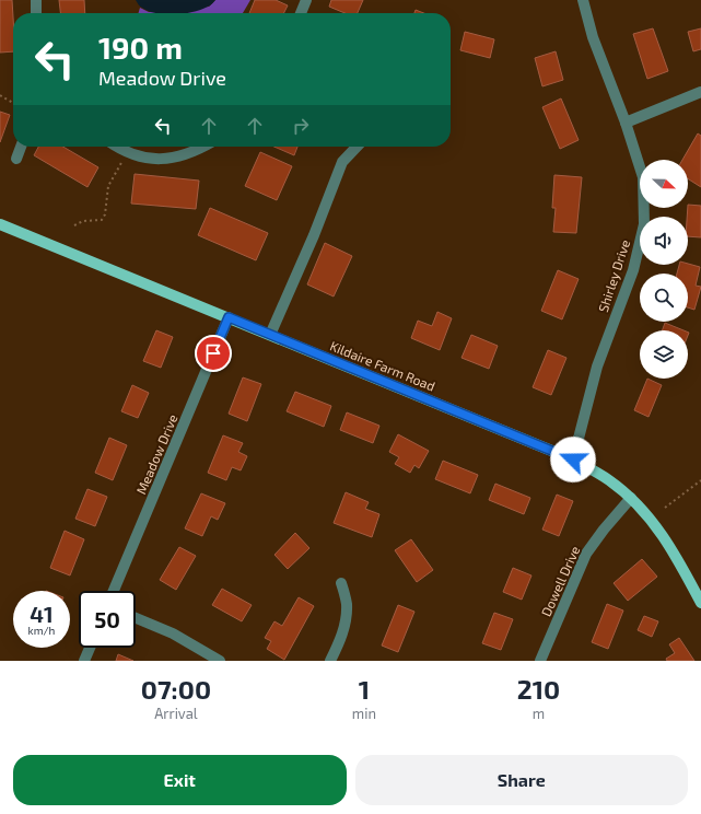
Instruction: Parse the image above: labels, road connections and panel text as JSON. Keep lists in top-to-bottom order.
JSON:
{
  "streets": {
    "main road": ["Kildaire Farm Road"],
    "street": ["Shirley Drive", "Meadow Drive", "Dowell Drive"]
  },
  "crossings": [
    ["Shirley Drive", "Kildaire Farm Road"],
    ["Kildaire Farm Road", "Meadow Drive"],
    ["Kildaire Farm Road", "Dowell Drive"]
  ],
  "north": "right",
  "page": {
    "turn": ["190 m", "Meadow Drive"],
    "speed": "41 km/h",
    "limit": "50",
    "eta": [
      "07:00",
      "Arrival",
      "1",
      "min",
      "210",
      "m"
    ],
    "buttons": ["Exit", "Share"]
  }
}
